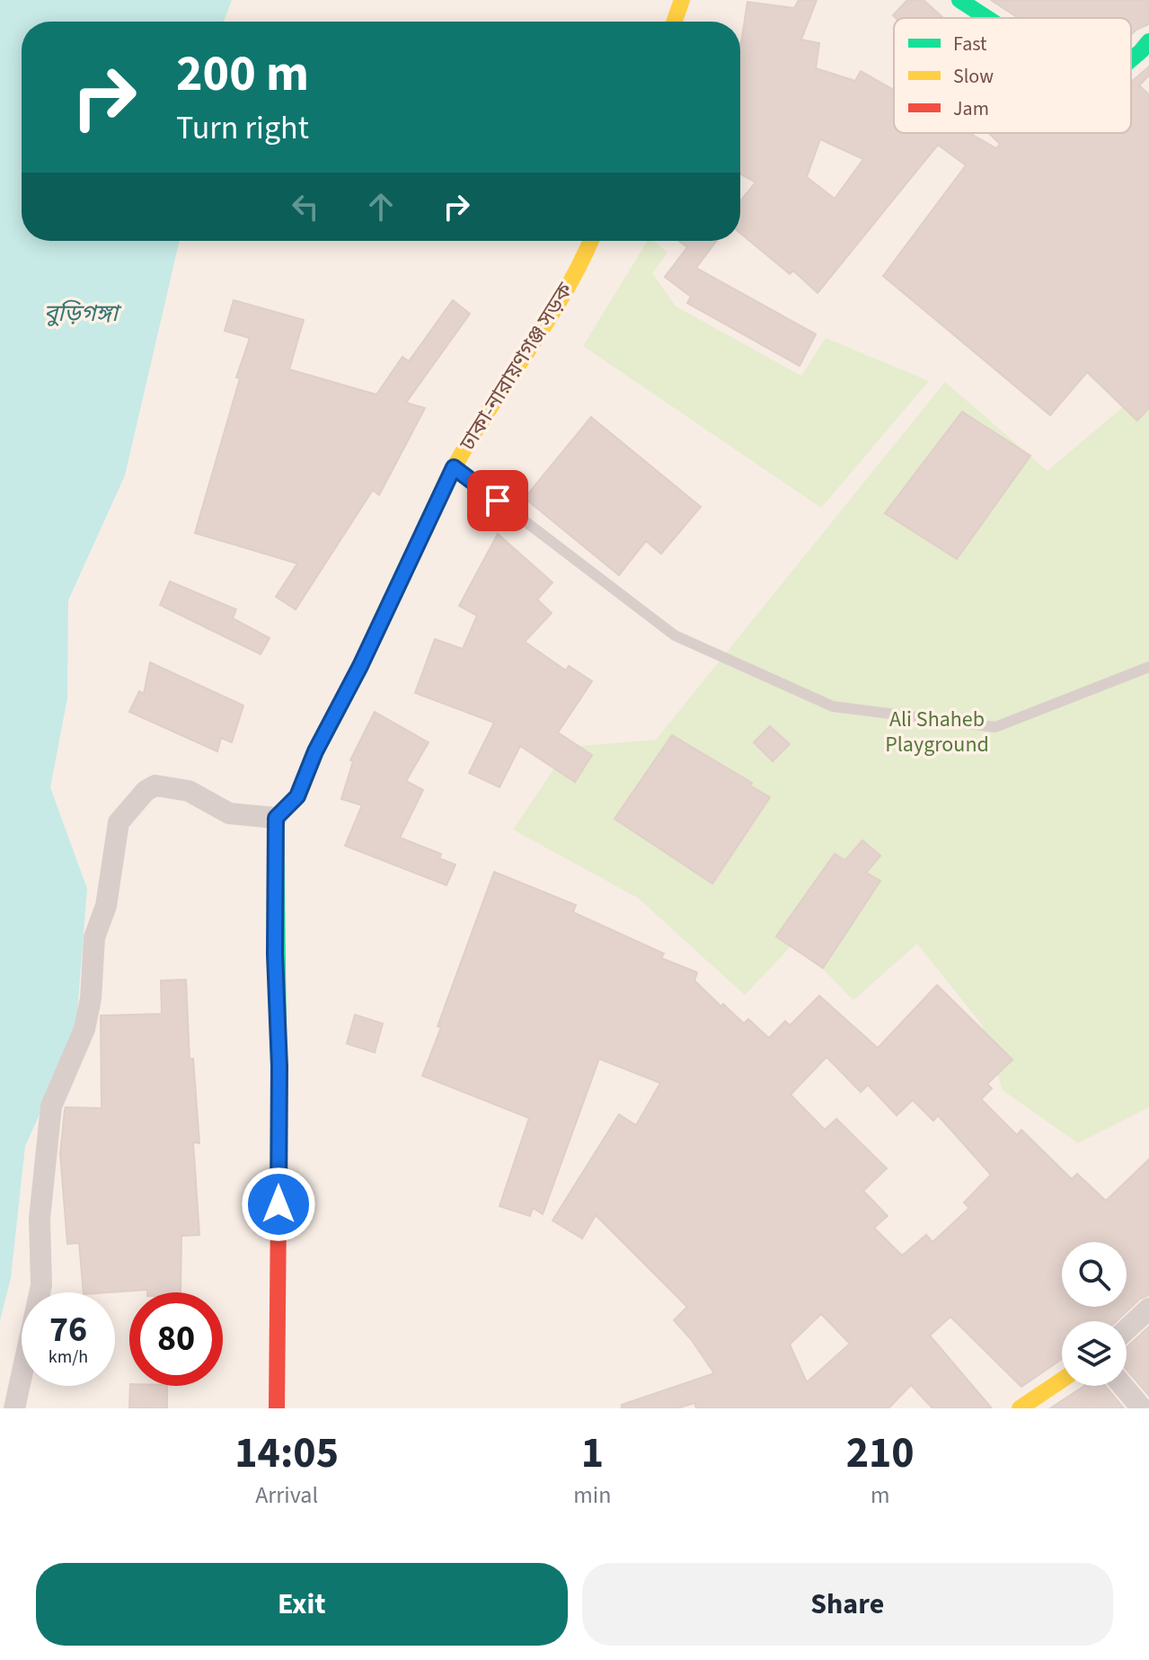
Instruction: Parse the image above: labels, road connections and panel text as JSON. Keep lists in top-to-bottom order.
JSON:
{
  "streets": {
    "main road": ["ঢাকা-নারায়ণগঞ্জ সড়ক"]
  },
  "water": ["বুড়িগঙ্গা"],
  "parks": ["Ali Shaheb Playground"],
  "legend": ["Fast", "Slow", "Jam"],
  "page": {
    "turn": ["200 m", "Turn right"],
    "speed": "76 km/h",
    "limit": "80",
    "eta": [
      "14:05",
      "Arrival",
      "1",
      "min",
      "210",
      "m"
    ],
    "buttons": ["Exit", "Share"]
  }
}
